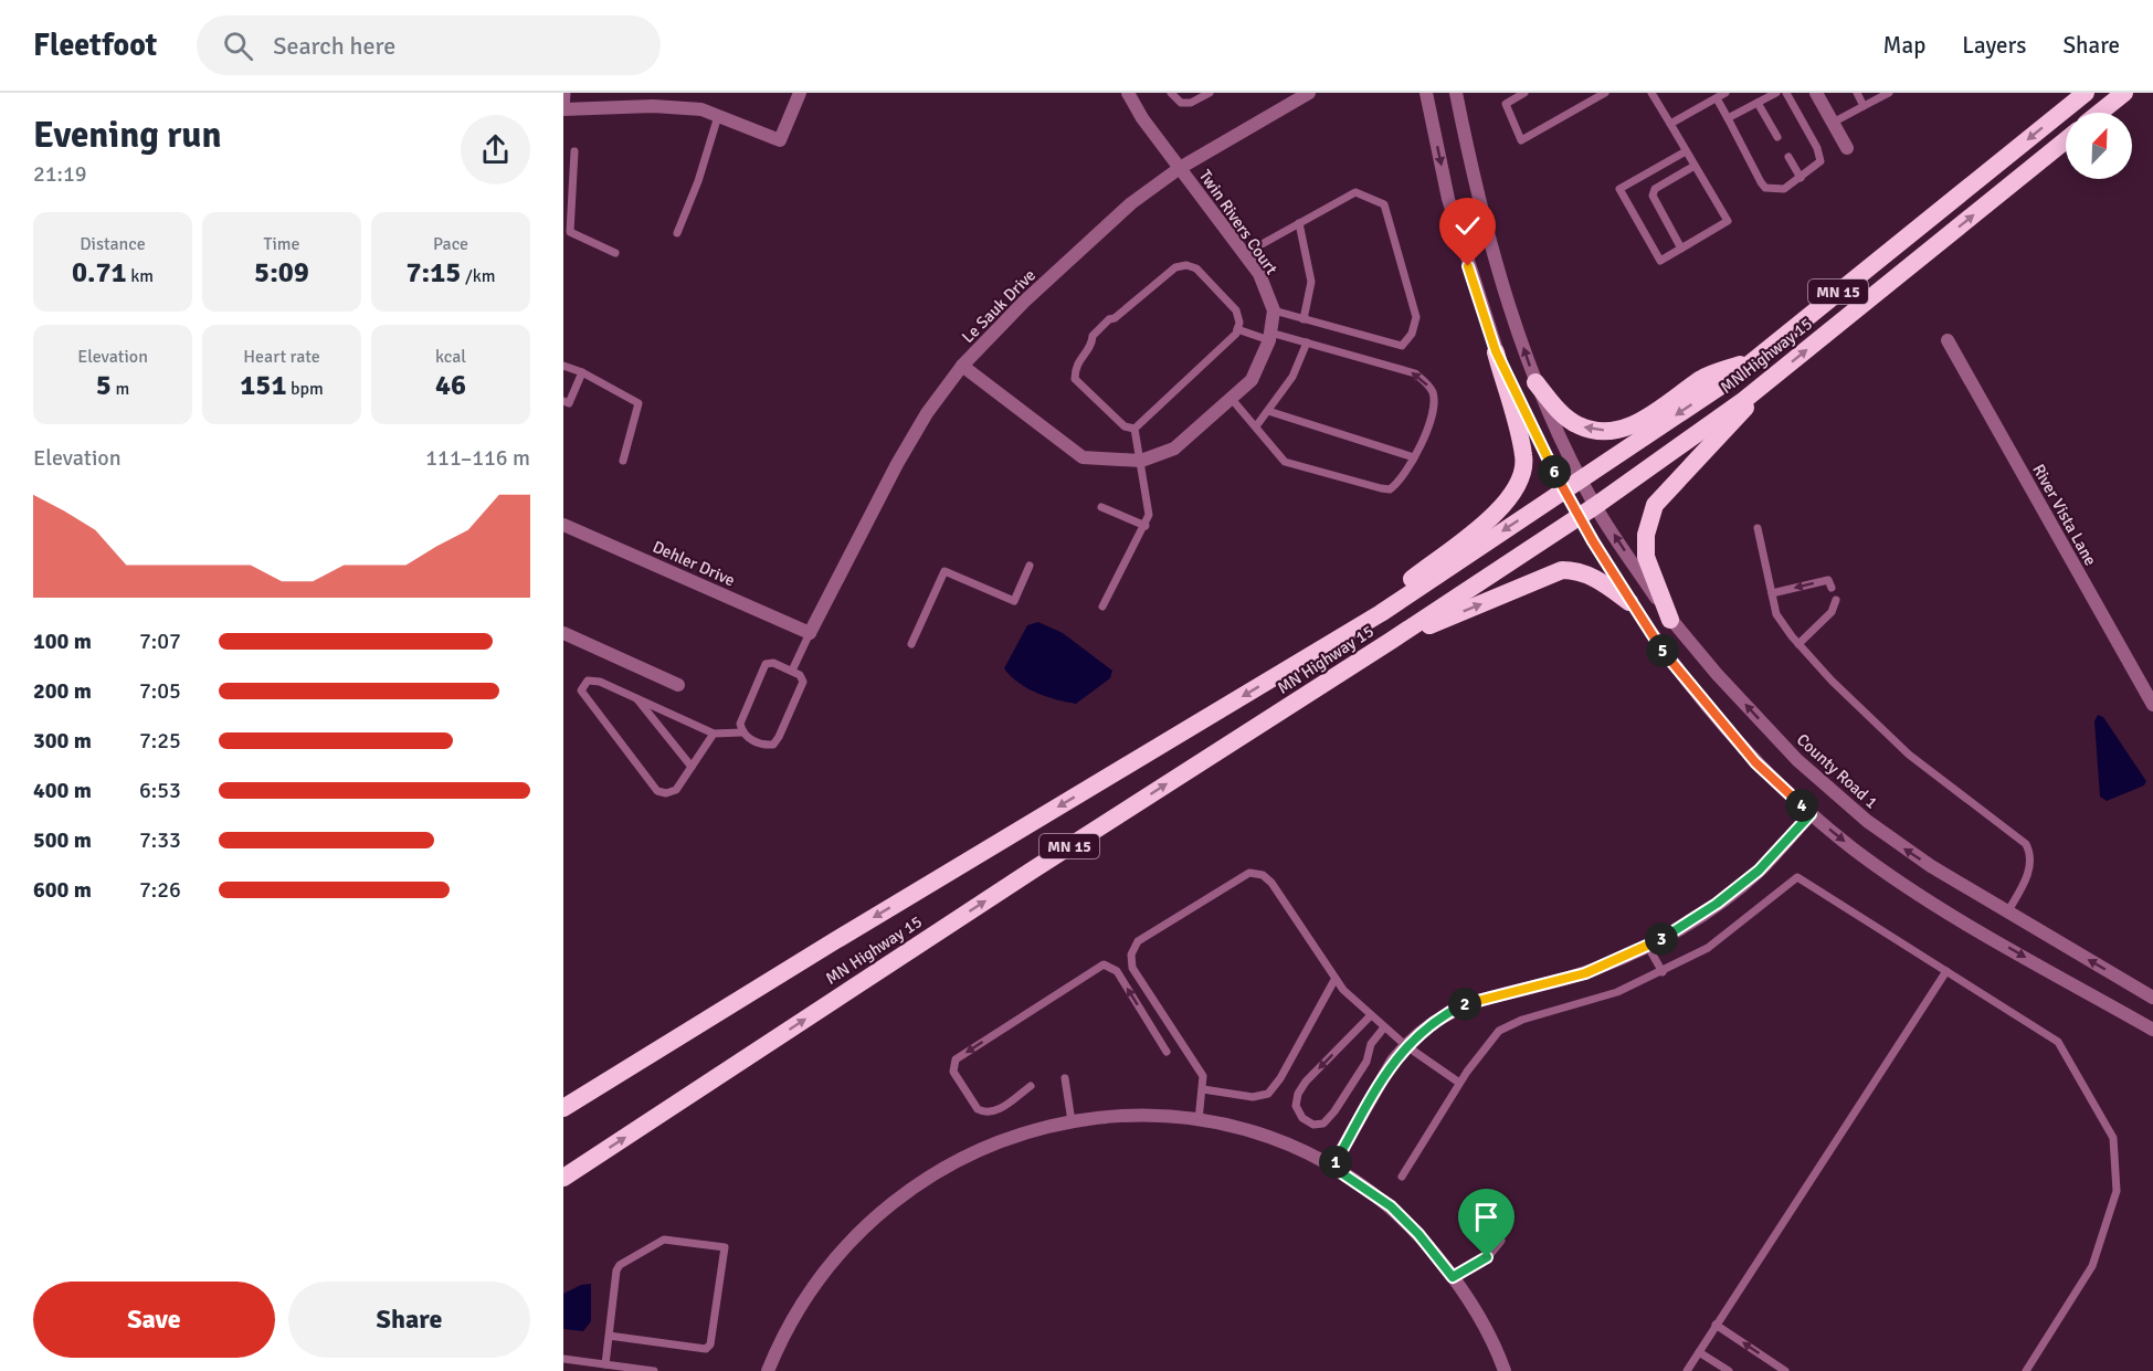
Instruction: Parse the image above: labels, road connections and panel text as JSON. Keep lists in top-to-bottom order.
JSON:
{
  "streets": {
    "highway": ["MN 15", "MN Highway 15"],
    "street": [
      "Twin Rivers Court",
      "Le Sauk Drive",
      "River Vista Lane",
      "Dehler Drive",
      "County Road 1"
    ]
  },
  "crossings": [
    ["Twin Rivers Court", "Le Sauk Drive"],
    ["MN 15", "MN Highway 15"],
    ["MN 15", "County Road 1"],
    ["Le Sauk Drive", "Dehler Drive"],
    ["MN Highway 15", "County Road 1"]
  ],
  "north": "top right",
  "page": {
    "header": "Fleetfoot",
    "search": "Search here",
    "nav": ["Map", "Layers", "Share"],
    "heading": ["Evening run", "21:19"],
    "stats": [
      ["Distance", "0.71 km"],
      ["Time", "5:09"],
      ["Pace", "7:15 /km"],
      ["Elevation", "5 m"],
      ["Heart rate", "151 bpm"],
      ["kcal", "46"]
    ],
    "chart": ["Elevation", "111–116 m"],
    "pins": [
      "6",
      "5",
      "4",
      "3",
      "2",
      "1"
    ],
    "list": [
      {
        "name": "100 m",
        "note": "7:07"
      },
      {
        "name": "200 m",
        "note": "7:05"
      },
      {
        "name": "300 m",
        "note": "7:25"
      },
      {
        "name": "400 m",
        "note": "6:53"
      },
      {
        "name": "500 m",
        "note": "7:33"
      },
      {
        "name": "600 m",
        "note": "7:26"
      }
    ],
    "buttons": ["Save", "Share"]
  }
}
